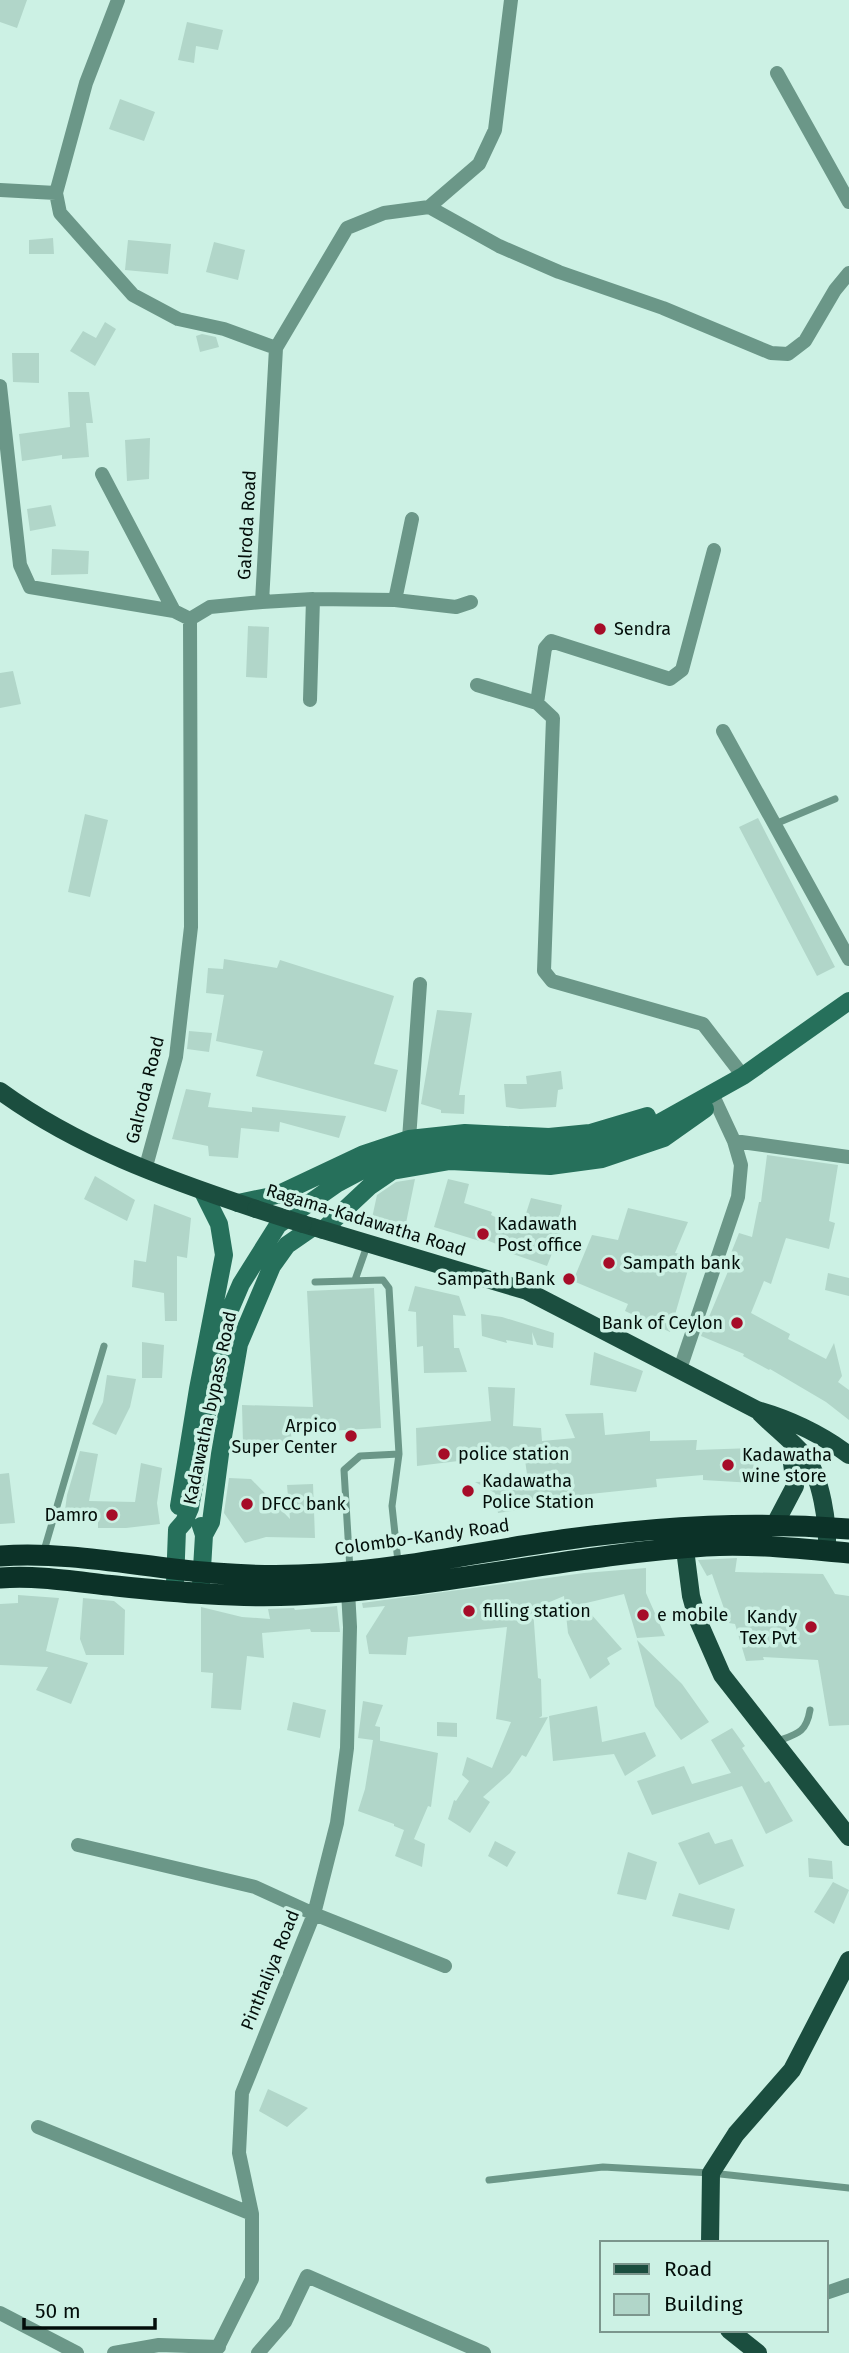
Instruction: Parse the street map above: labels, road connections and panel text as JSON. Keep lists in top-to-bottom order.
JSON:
{
  "streets": {
    "highway": ["Colombo-Kandy Road"],
    "main road": ["Ragama-Kadawatha Road", "Kadawatha bypass Road"],
    "street": ["Galroda Road", "Pinthaliya Road"]
  },
  "crossings": [
    ["Galroda Road", "Ragama-Kadawatha Road"],
    ["Kadawatha bypass Road", "Colombo-Kandy Road"],
    ["Colombo-Kandy Road", "Pinthaliya Road"]
  ],
  "places": [
    "Sendra",
    "Kadawath Post office",
    "Sampath bank",
    "Sampath Bank",
    "Bank of Ceylon",
    "Arpico Super Center",
    "police station",
    "Kadawatha wine store",
    "Kadawatha Police Station",
    "DFCC bank",
    "Damro",
    "filling station",
    "e mobile",
    "Kandy Tex Pvt"
  ],
  "legend": ["Road", "Building"],
  "scale_bar": "50 m"
}
